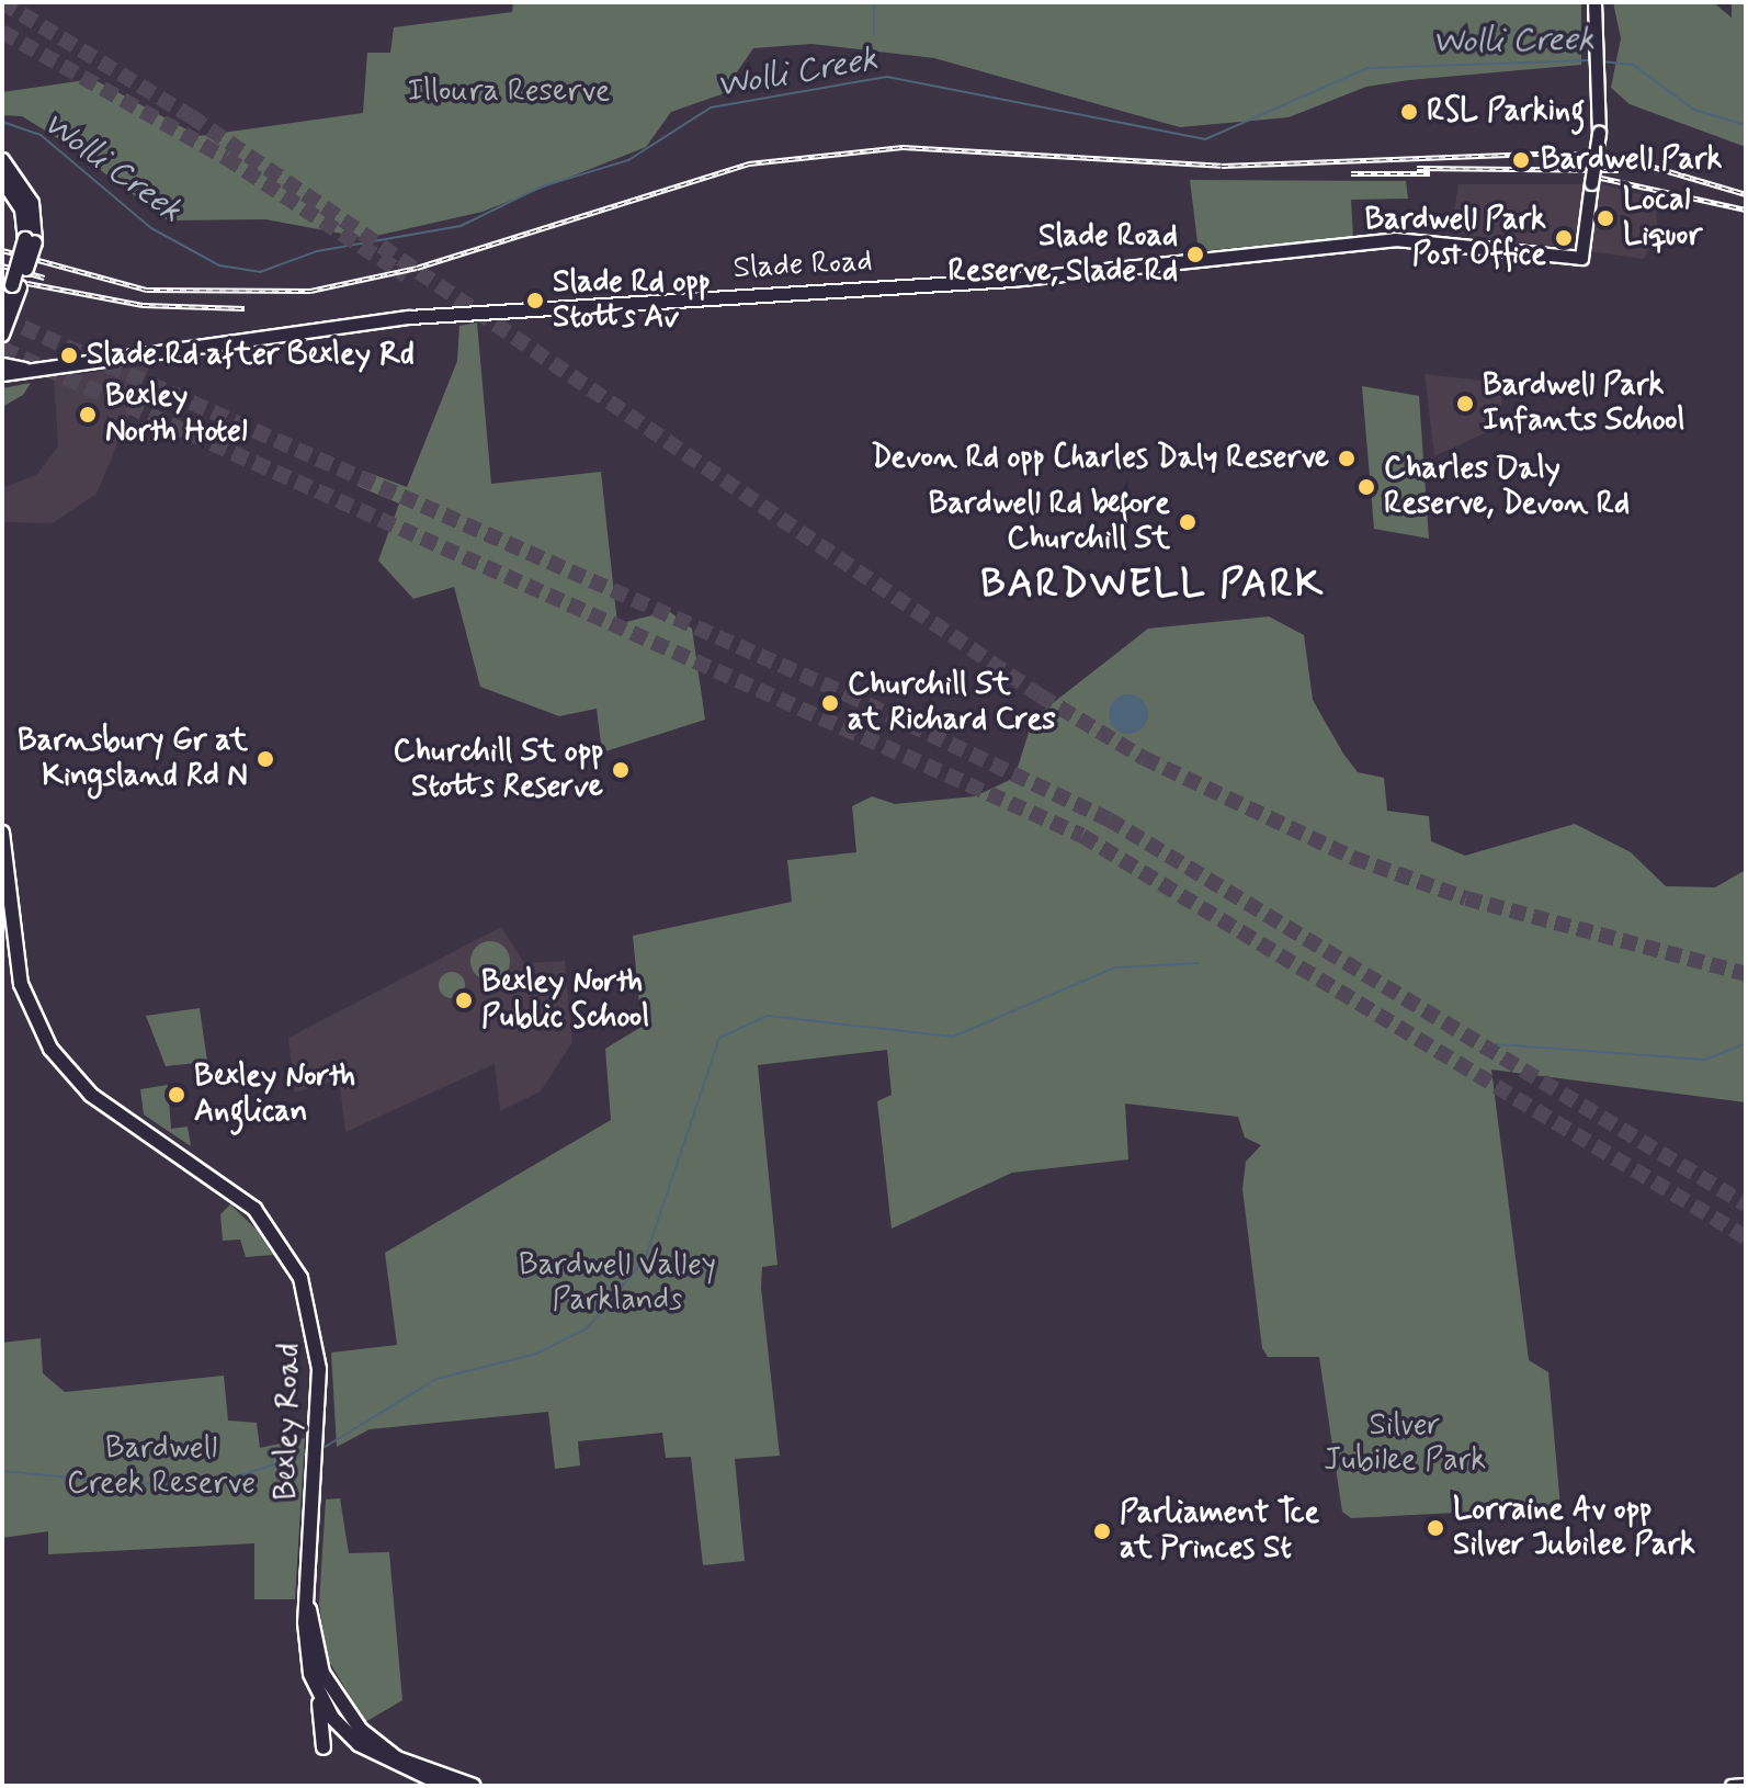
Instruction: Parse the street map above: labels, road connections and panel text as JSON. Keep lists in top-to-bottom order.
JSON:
{
  "streets": {
    "main road": ["Slade Road", "Bexley Road"]
  },
  "districts": ["BARDWELL PARK"],
  "water": ["Wolli Creek"],
  "parks": [
    "Illoura Reserve",
    "Bardwell Valley Parklands",
    "Silver Jubilee Park",
    "Bardwell Creek Reserve"
  ],
  "places": [
    "RSL Parking",
    "Bardwell Park",
    "Local Liquor",
    "Bardwell Park Post Office",
    "Slade Road Reserve, Slade Rd",
    "Slade Rd opp Stotts Av",
    "Slade Rd after Bexley Rd",
    "Bardwell Park Infants School",
    "Bexley North Hotel",
    "Devon Rd opp Charles Daly Reserve",
    "Charles Daly Reserve, Devon Rd",
    "Bardwell Rd before Churchill St",
    "Churchill St at Richard Cres",
    "Barnsbury Gr at Kingsland Rd N",
    "Churchill St opp Stotts Reserve",
    "Bexley North Public School",
    "Bexley North Anglican",
    "Lorraine Av opp Silver Jubilee Park",
    "Parliament Tce at Princes St"
  ]
}
